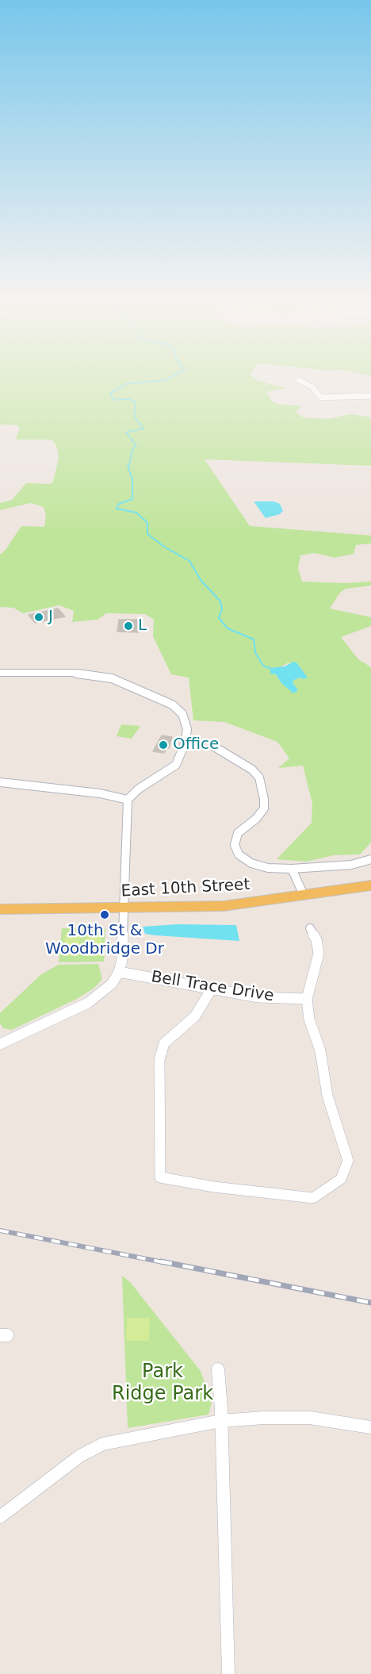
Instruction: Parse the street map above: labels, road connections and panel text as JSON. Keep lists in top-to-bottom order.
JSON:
{
  "streets": {
    "main road": ["East 10th Street"],
    "street": ["Bell Trace Drive"]
  },
  "parks": ["Park Ridge Park"],
  "places": [
    "J",
    "L",
    "Office",
    "10th St & Woodbridge Dr"
  ]
}
